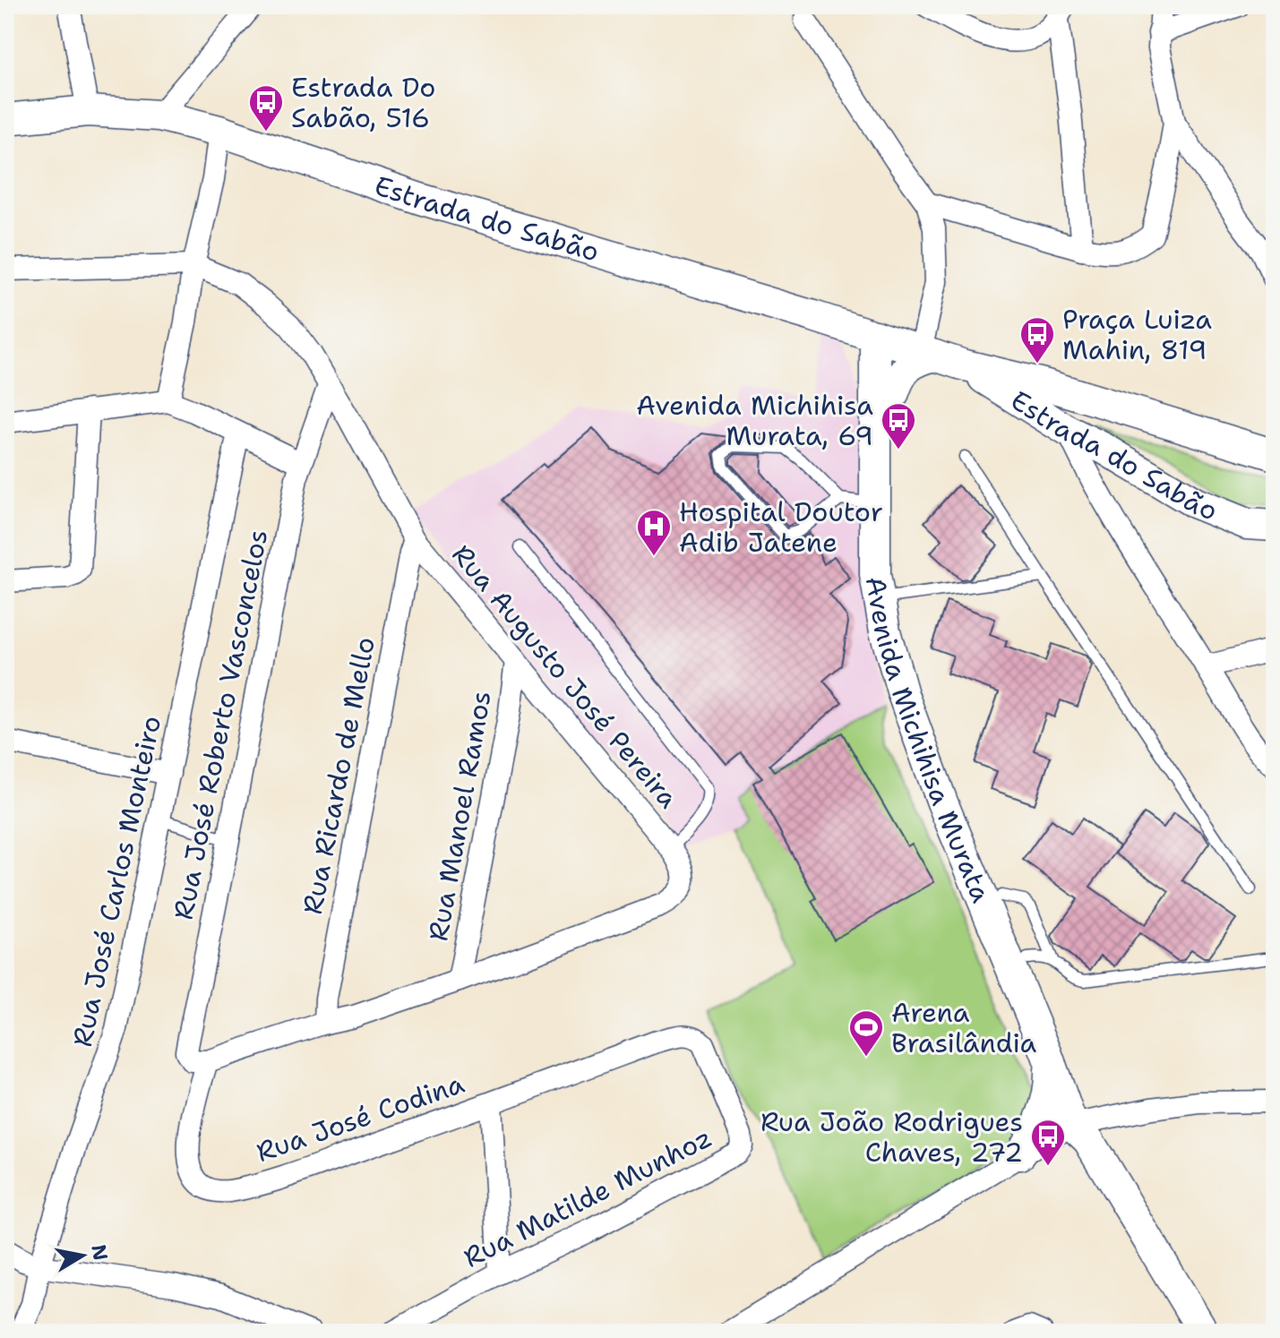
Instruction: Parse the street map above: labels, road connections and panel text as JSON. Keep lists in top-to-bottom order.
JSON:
{
  "streets": {
    "street": [
      "Estrada do Sabão",
      "Rua Augusto José Pereira",
      "Rua José Roberto Vasconcelos",
      "Avenida Michihisa Murata",
      "Rua Ricardo de Mello",
      "Rua Manoel Ramos",
      "Rua José Carlos Monteiro",
      "Rua José Codina",
      "Rua Matilde Munhoz"
    ]
  },
  "crossings": [
    ["Estrada do Sabão", "Avenida Michihisa Murata"],
    ["Rua Augusto José Pereira", "Rua José Roberto Vasconcelos"],
    ["Rua Augusto José Pereira", "Rua Ricardo de Mello"],
    ["Rua Augusto José Pereira", "Rua Manoel Ramos"],
    ["Rua Augusto José Pereira", "Rua José Codina"],
    ["Rua José Roberto Vasconcelos", "Rua José Codina"],
    ["Rua José Codina", "Rua Matilde Munhoz"]
  ],
  "places": {
    "bus stop": [
      "Estrada Do Sabão, 516",
      "Praça Luiza Mahin, 819",
      "Avenida Michihisa Murata, 69",
      "Rua João Rodrigues Chaves, 272"
    ],
    "hospital": ["Hospital Doutor Adib Jatene"],
    "sports": ["Arena Brasilândia"]
  },
  "north": "right"
}
